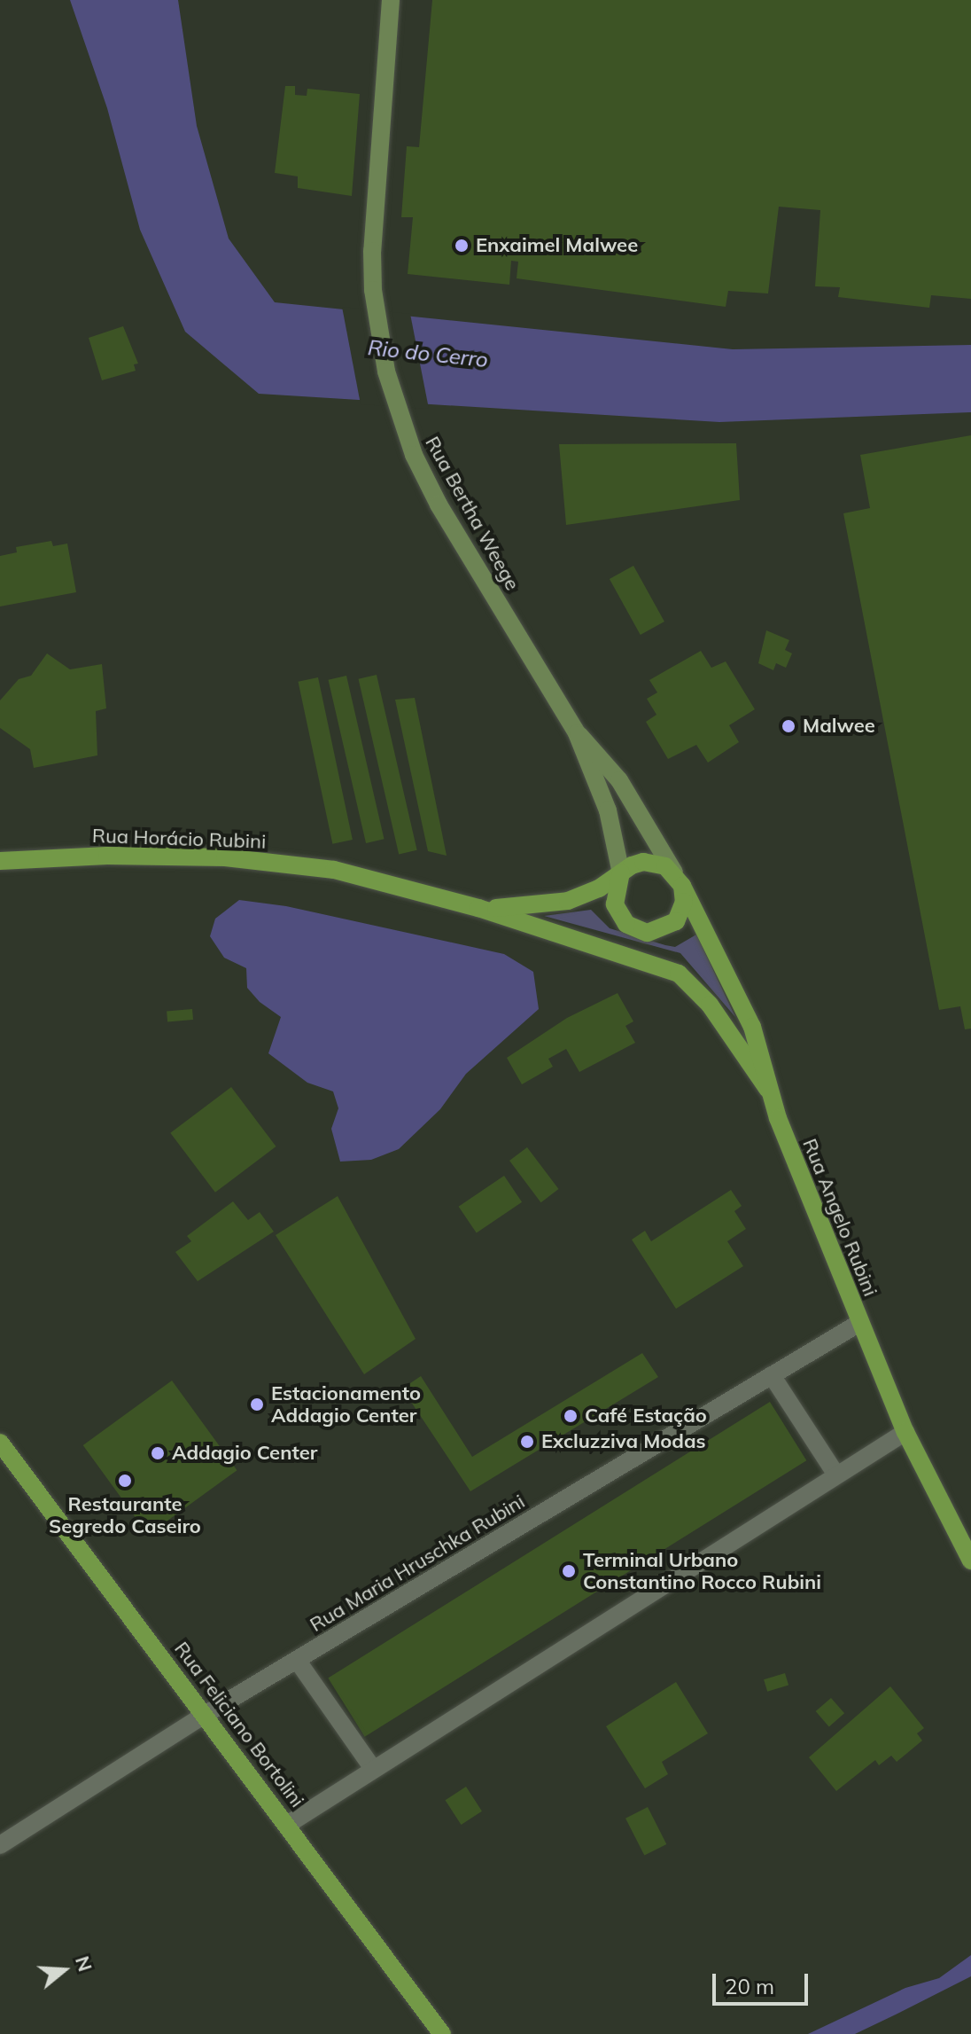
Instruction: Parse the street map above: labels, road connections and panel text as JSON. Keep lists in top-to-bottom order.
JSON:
{
  "streets": {
    "main road": [
      "Rua Bertha Weege",
      "Rua Horácio Rubini",
      "Rua Angelo Rubini",
      "Rua Feliciano Bortolini"
    ],
    "street": ["Rua Maria Hruschka Rubini"]
  },
  "crossings": [
    ["Rua Bertha Weege", "Rua Horácio Rubini"],
    ["Rua Bertha Weege", "Rua Angelo Rubini"],
    ["Rua Horácio Rubini", "Rua Angelo Rubini"],
    ["Rua Angelo Rubini", "Rua Maria Hruschka Rubini"],
    ["Rua Maria Hruschka Rubini", "Rua Feliciano Bortolini"]
  ],
  "water": ["Rio do Cerro"],
  "places": [
    "Enxaimel Malwee",
    "Malwee",
    "Estacionamento Addagio Center",
    "Café Estação",
    "Excluzziva Modas",
    "Addagio Center",
    "Restaurante Segredo Caseiro",
    "Terminal Urbano Constantino Rocco Rubini"
  ],
  "scale_bar": "20 m",
  "north": "right"
}
